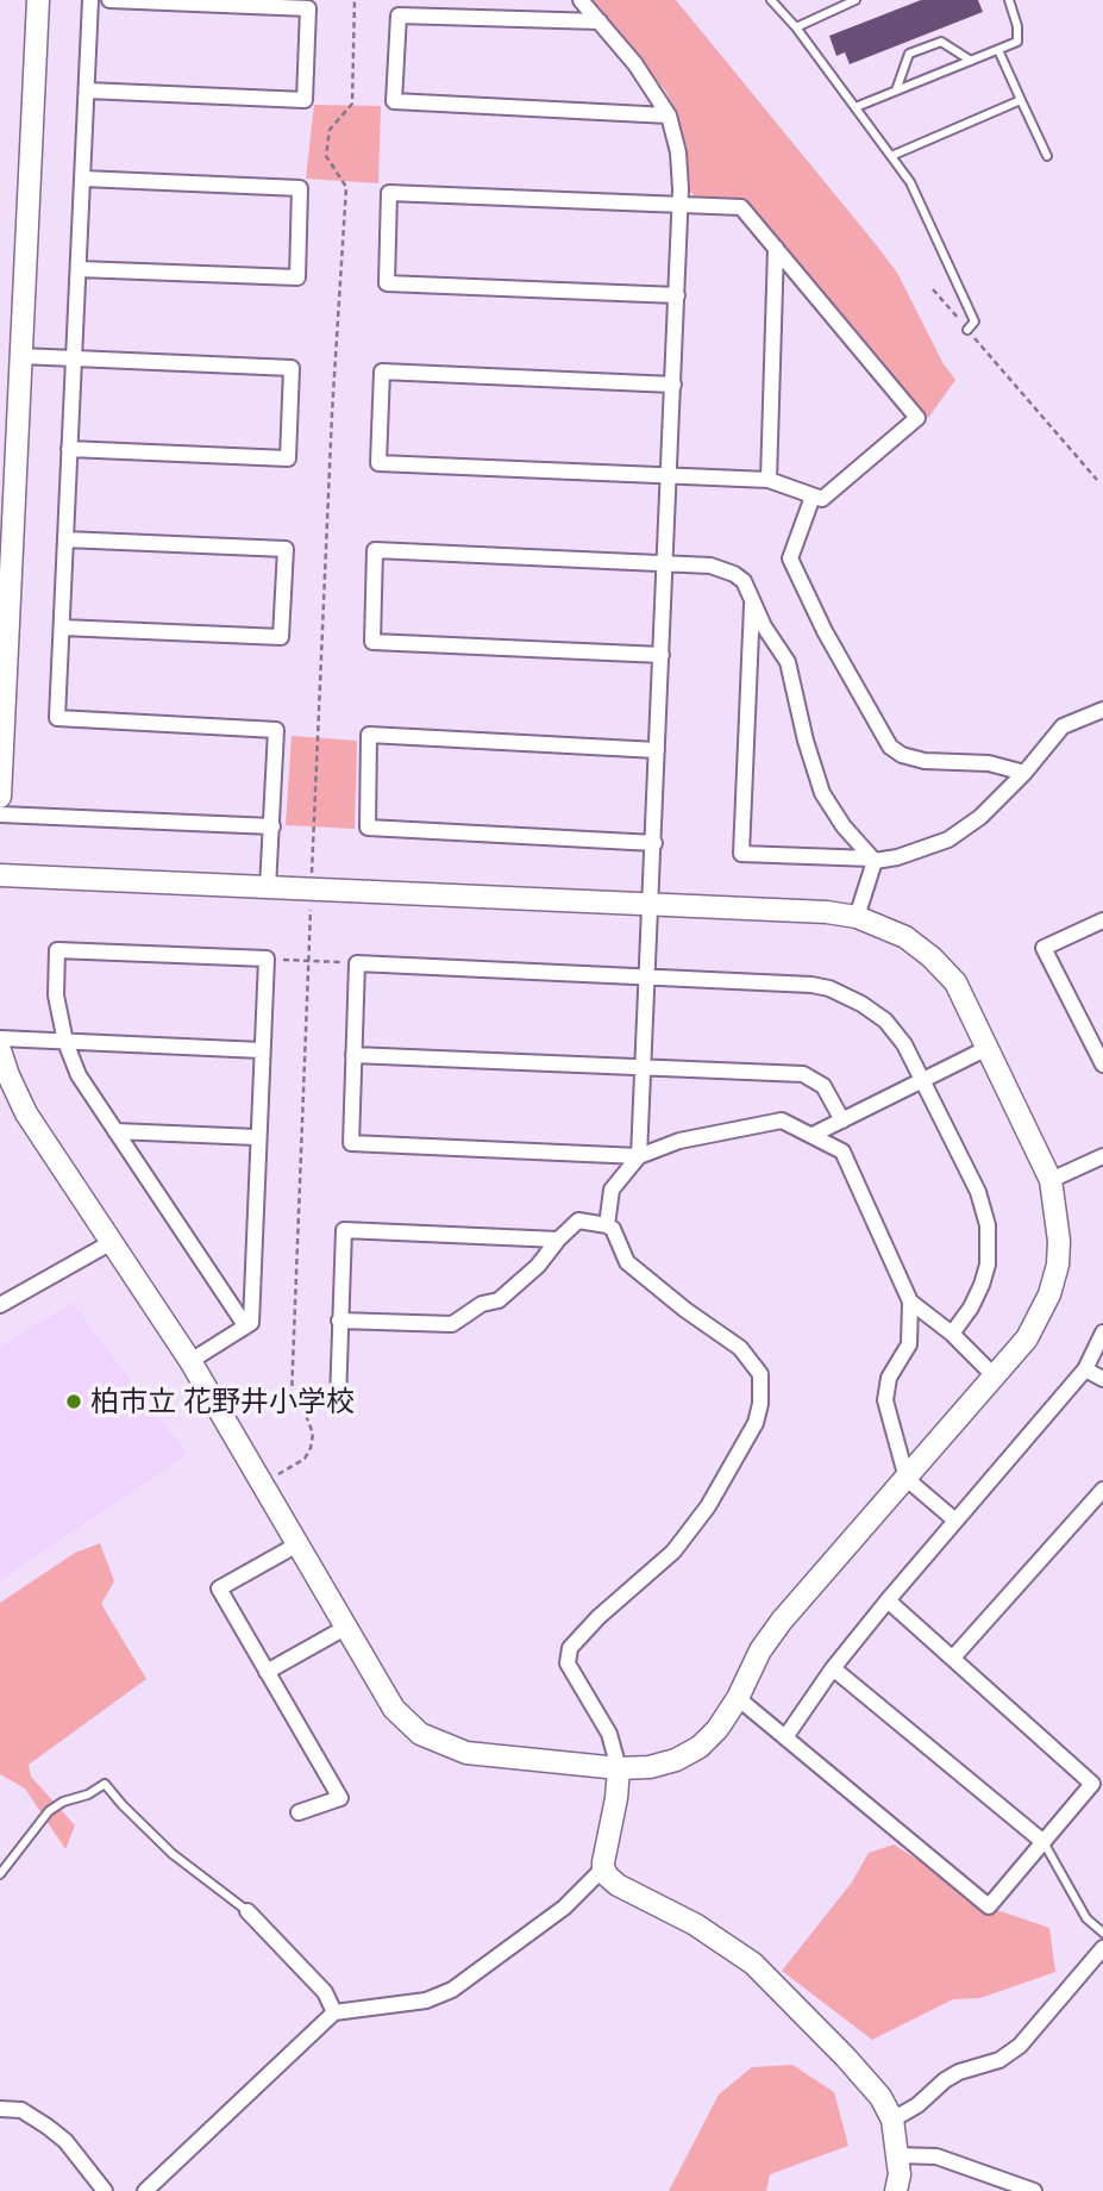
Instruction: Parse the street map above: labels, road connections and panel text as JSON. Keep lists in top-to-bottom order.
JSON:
{
  "places": ["柏市立 花野井小学校"]
}
